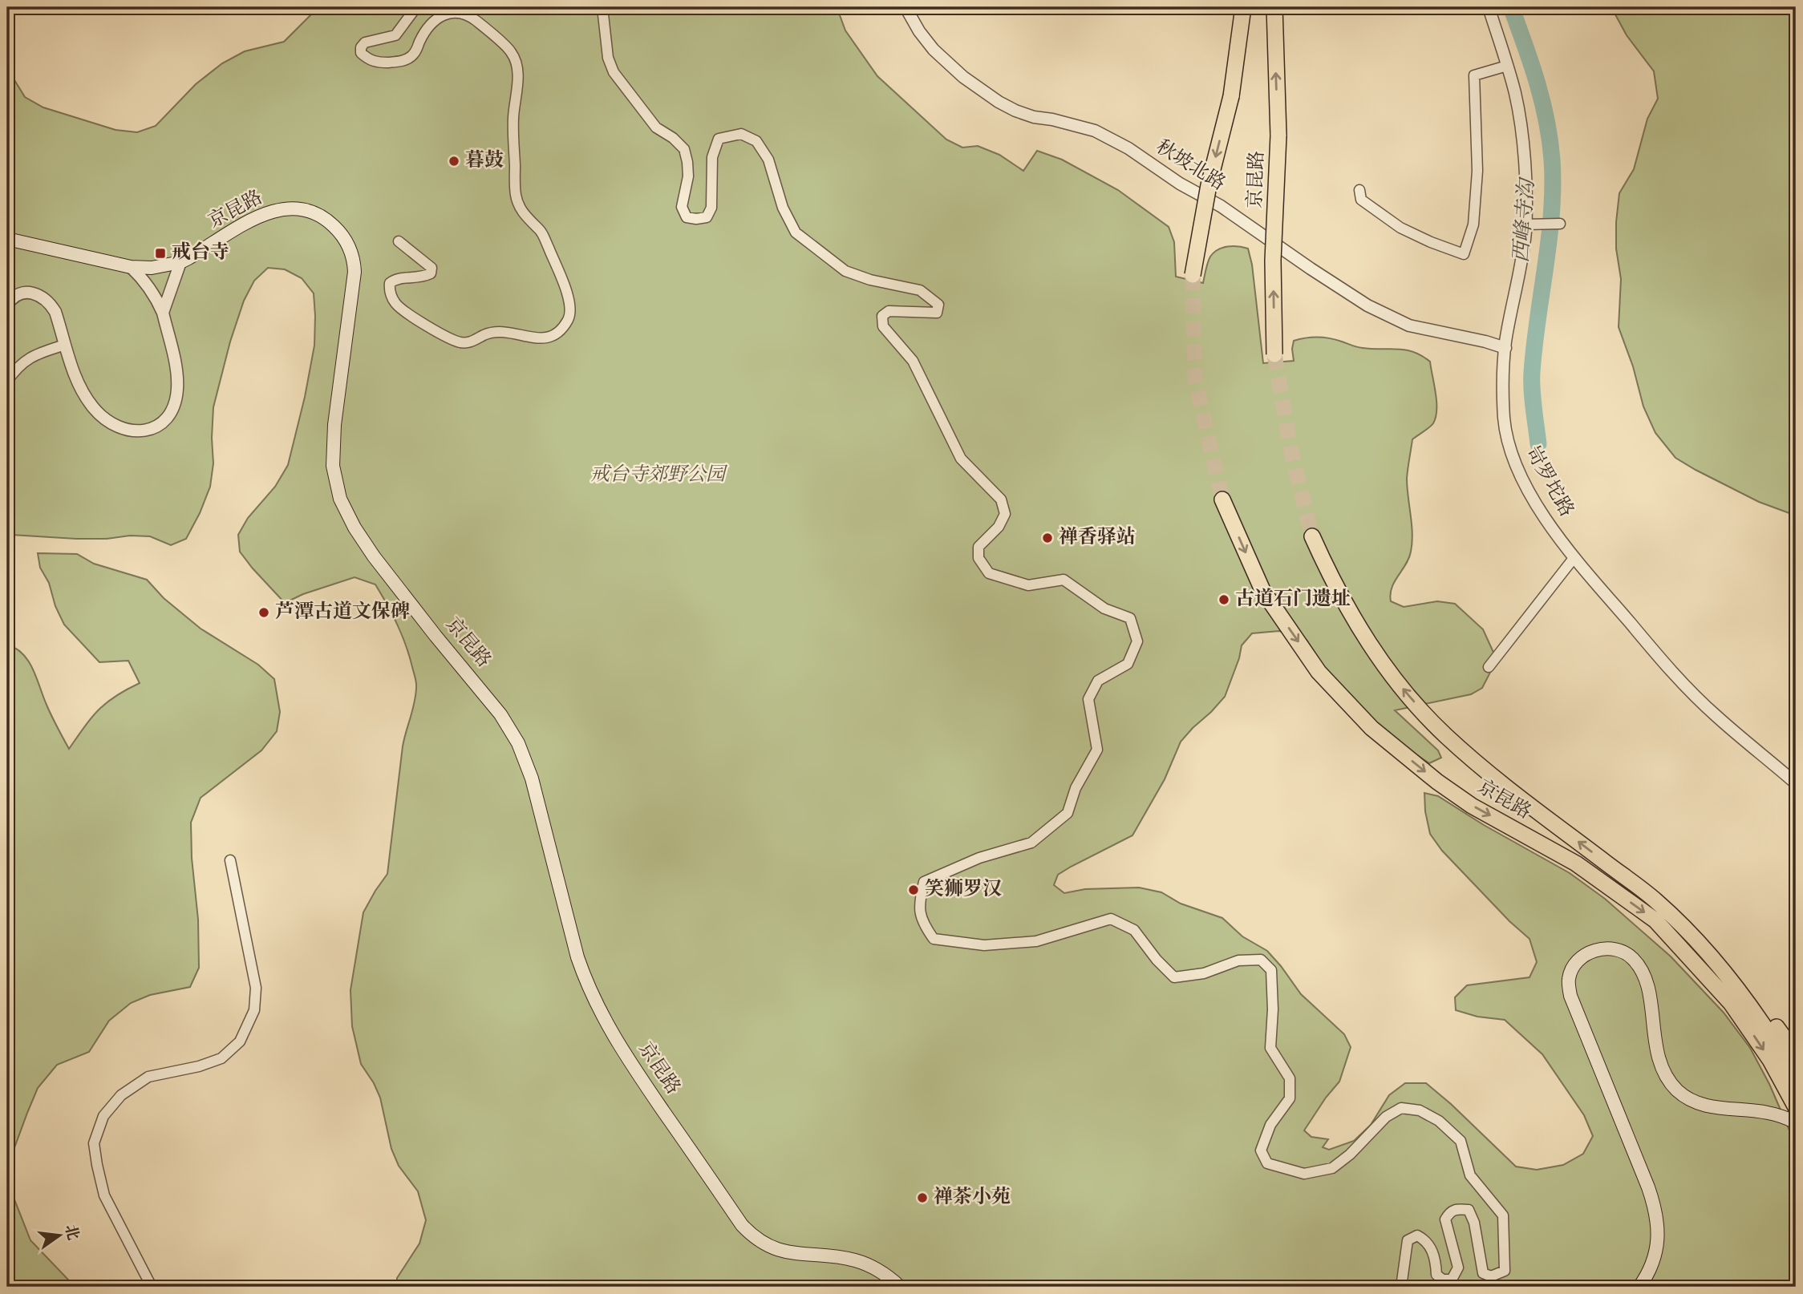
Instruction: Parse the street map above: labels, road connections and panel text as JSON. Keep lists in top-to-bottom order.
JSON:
{
  "streets": {
    "highway": ["京昆路"],
    "street": ["秋坡北路", "岢罗坨路"]
  },
  "crossings": [
    ["秋坡北路", "岢罗坨路"]
  ],
  "water": ["西峰寺沟"],
  "parks": ["戒台寺郊野公园"],
  "places": {
    "other": [
      "暮鼓",
      "禅香驿站",
      "古道石门遗址",
      "芦潭古道文保碑",
      "笑狮罗汉",
      "禅茶小苑"
    ],
    "transit": ["戒台寺"]
  },
  "north": "right"
}
